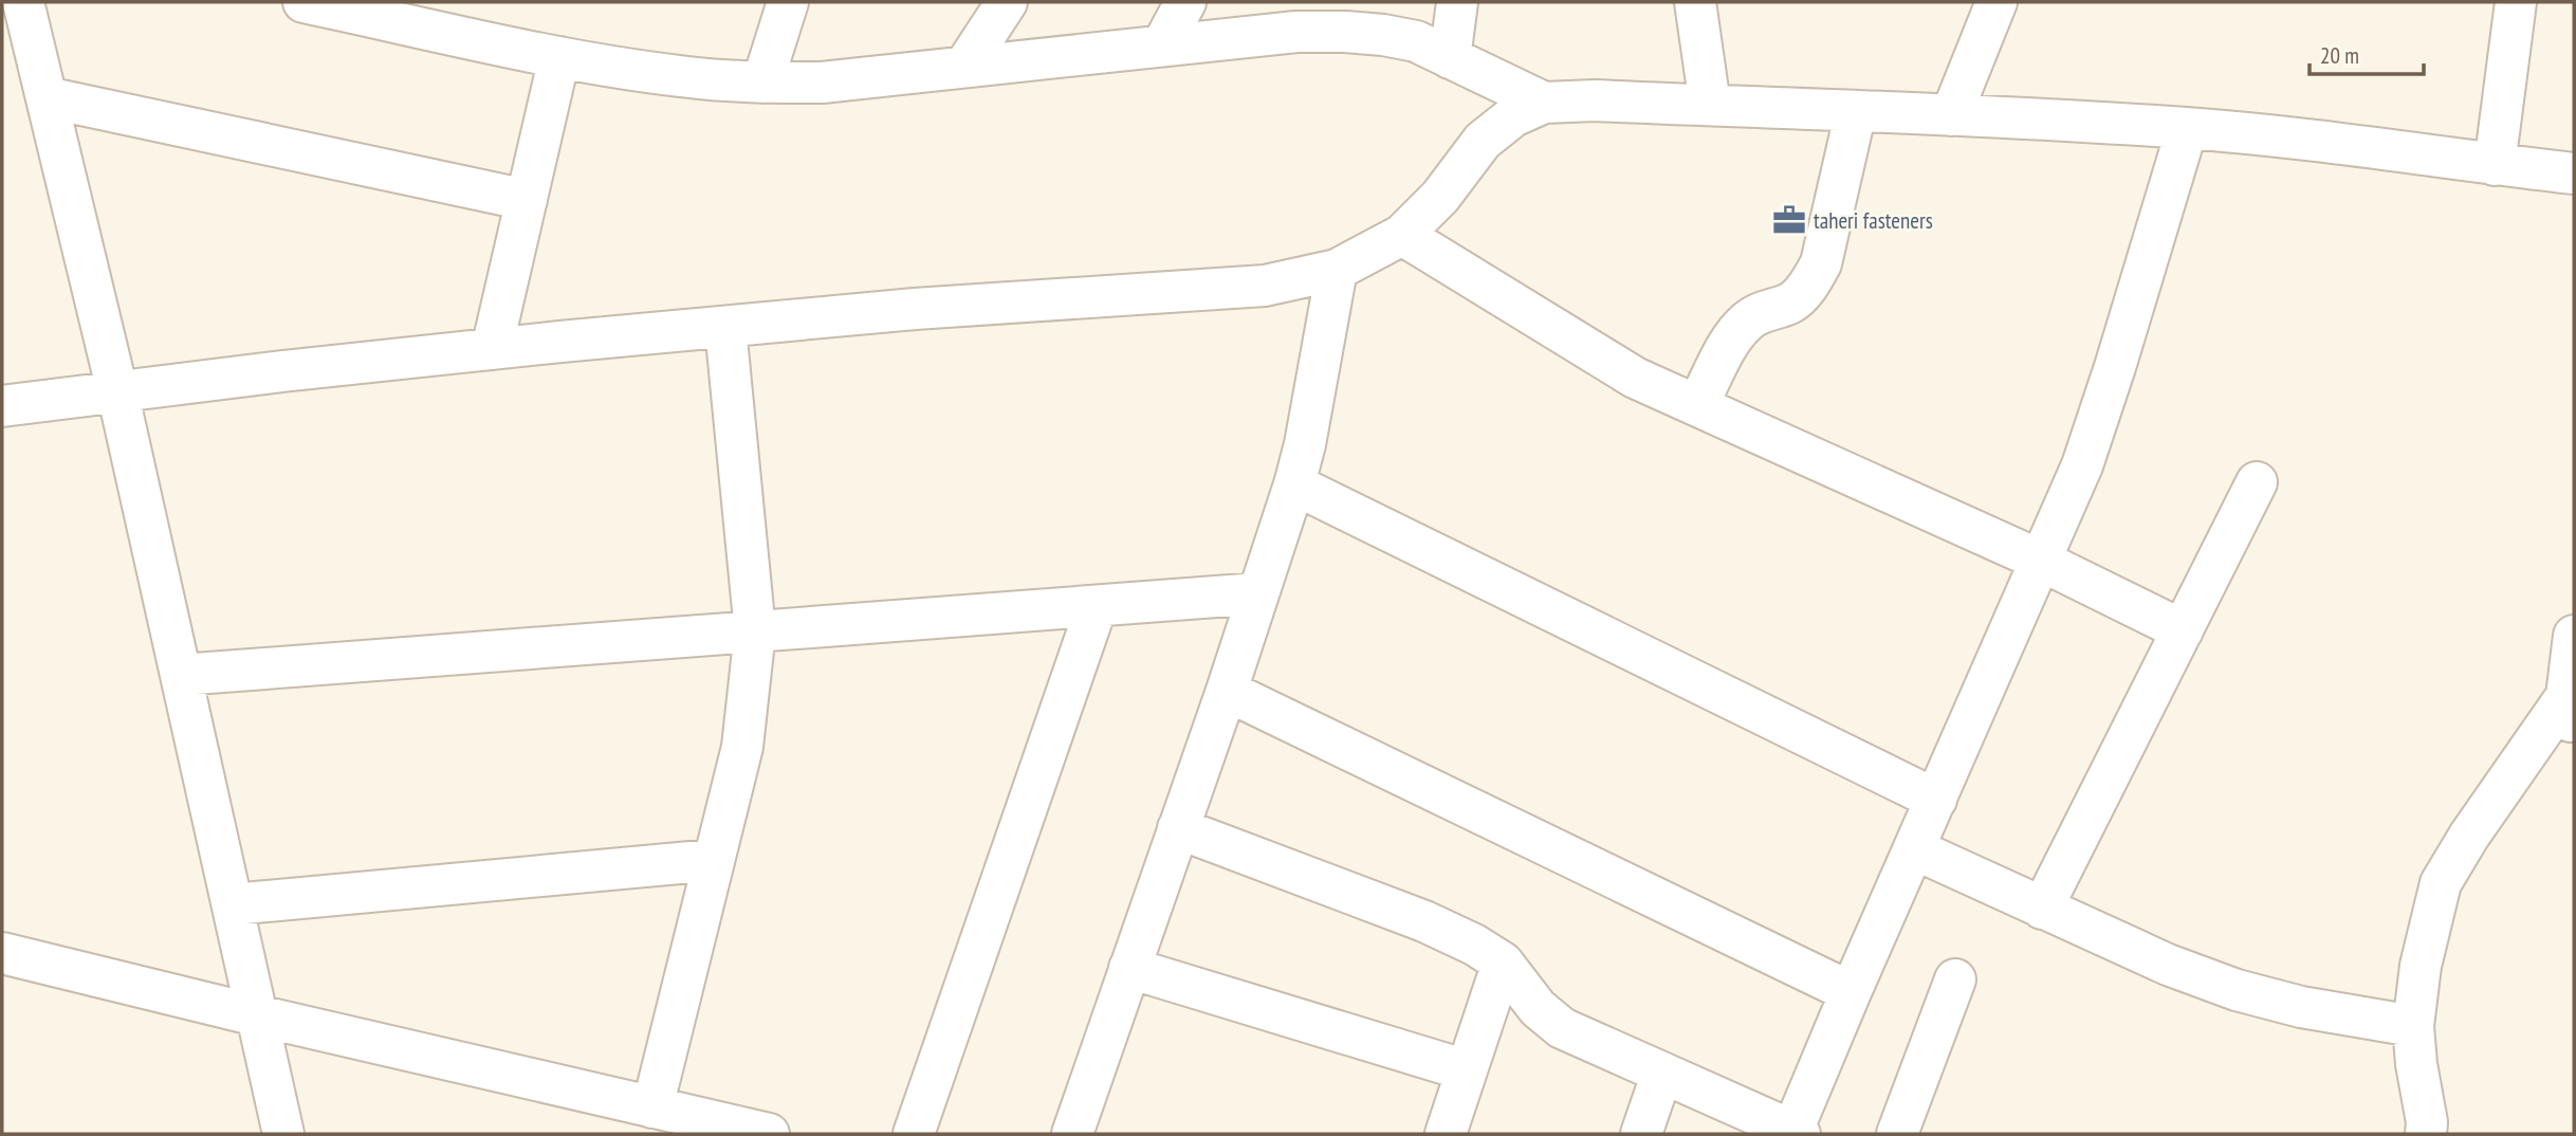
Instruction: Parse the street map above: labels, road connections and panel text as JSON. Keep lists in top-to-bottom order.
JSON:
{
  "places": {
    "office": ["taheri fasteners"]
  },
  "scale_bar": "20 m"
}
